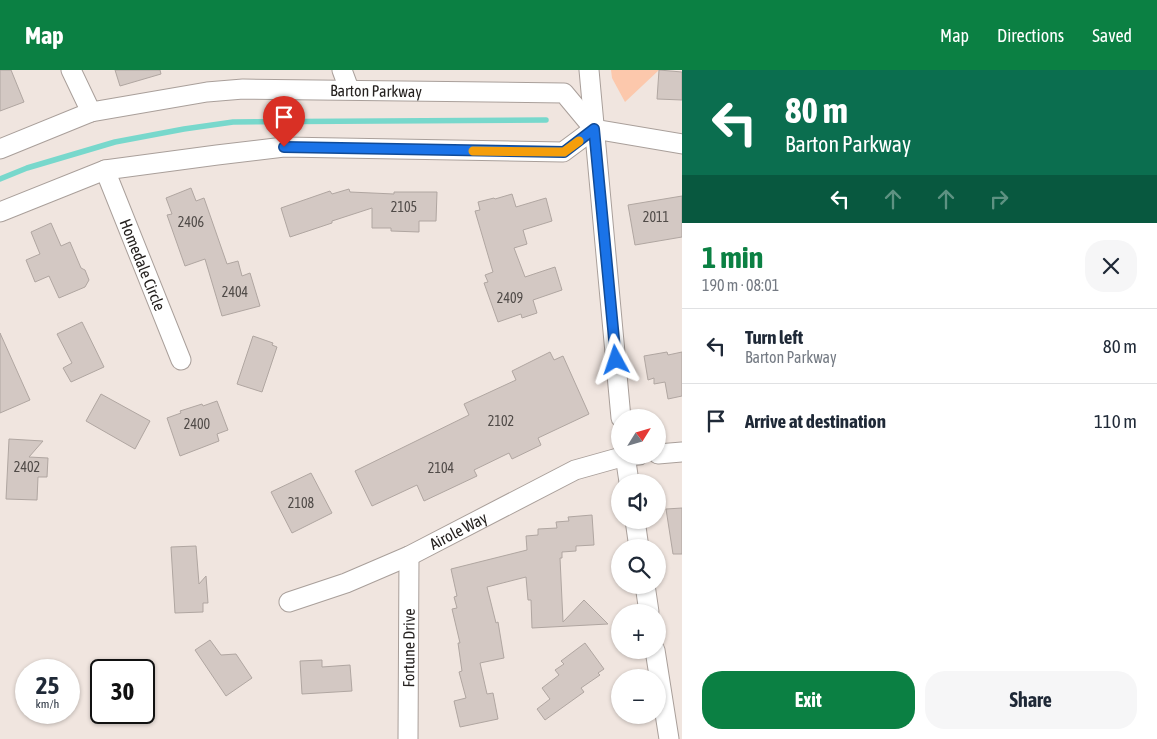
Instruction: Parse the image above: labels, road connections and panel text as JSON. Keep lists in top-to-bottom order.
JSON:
{
  "streets": {
    "street": [
      "Barton Parkway",
      "Homedale Circle",
      "Airole Way",
      "Fortune Drive"
    ]
  },
  "crossings": [
    ["Airole Way", "Fortune Drive"]
  ],
  "house_numbers": [
    "2105",
    "2011",
    "2406",
    "2404",
    "2409",
    "2102",
    "2400",
    "2402",
    "2104",
    "2108"
  ],
  "north": "top right",
  "page": {
    "header": "Map",
    "nav": ["Map", "Directions", "Saved"],
    "turn": ["80 m", "Barton Parkway"],
    "heading": ["1 min", "190 m · 08:01"],
    "list": [
      {
        "name": "Turn left",
        "note": "Barton Parkway",
        "value": "80 m"
      },
      {
        "name": "Arrive at destination",
        "value": "110 m"
      }
    ],
    "map_buttons": ["+", "−"],
    "speed": "25 km/h",
    "limit": "30",
    "buttons": ["Exit", "Share"]
  }
}
